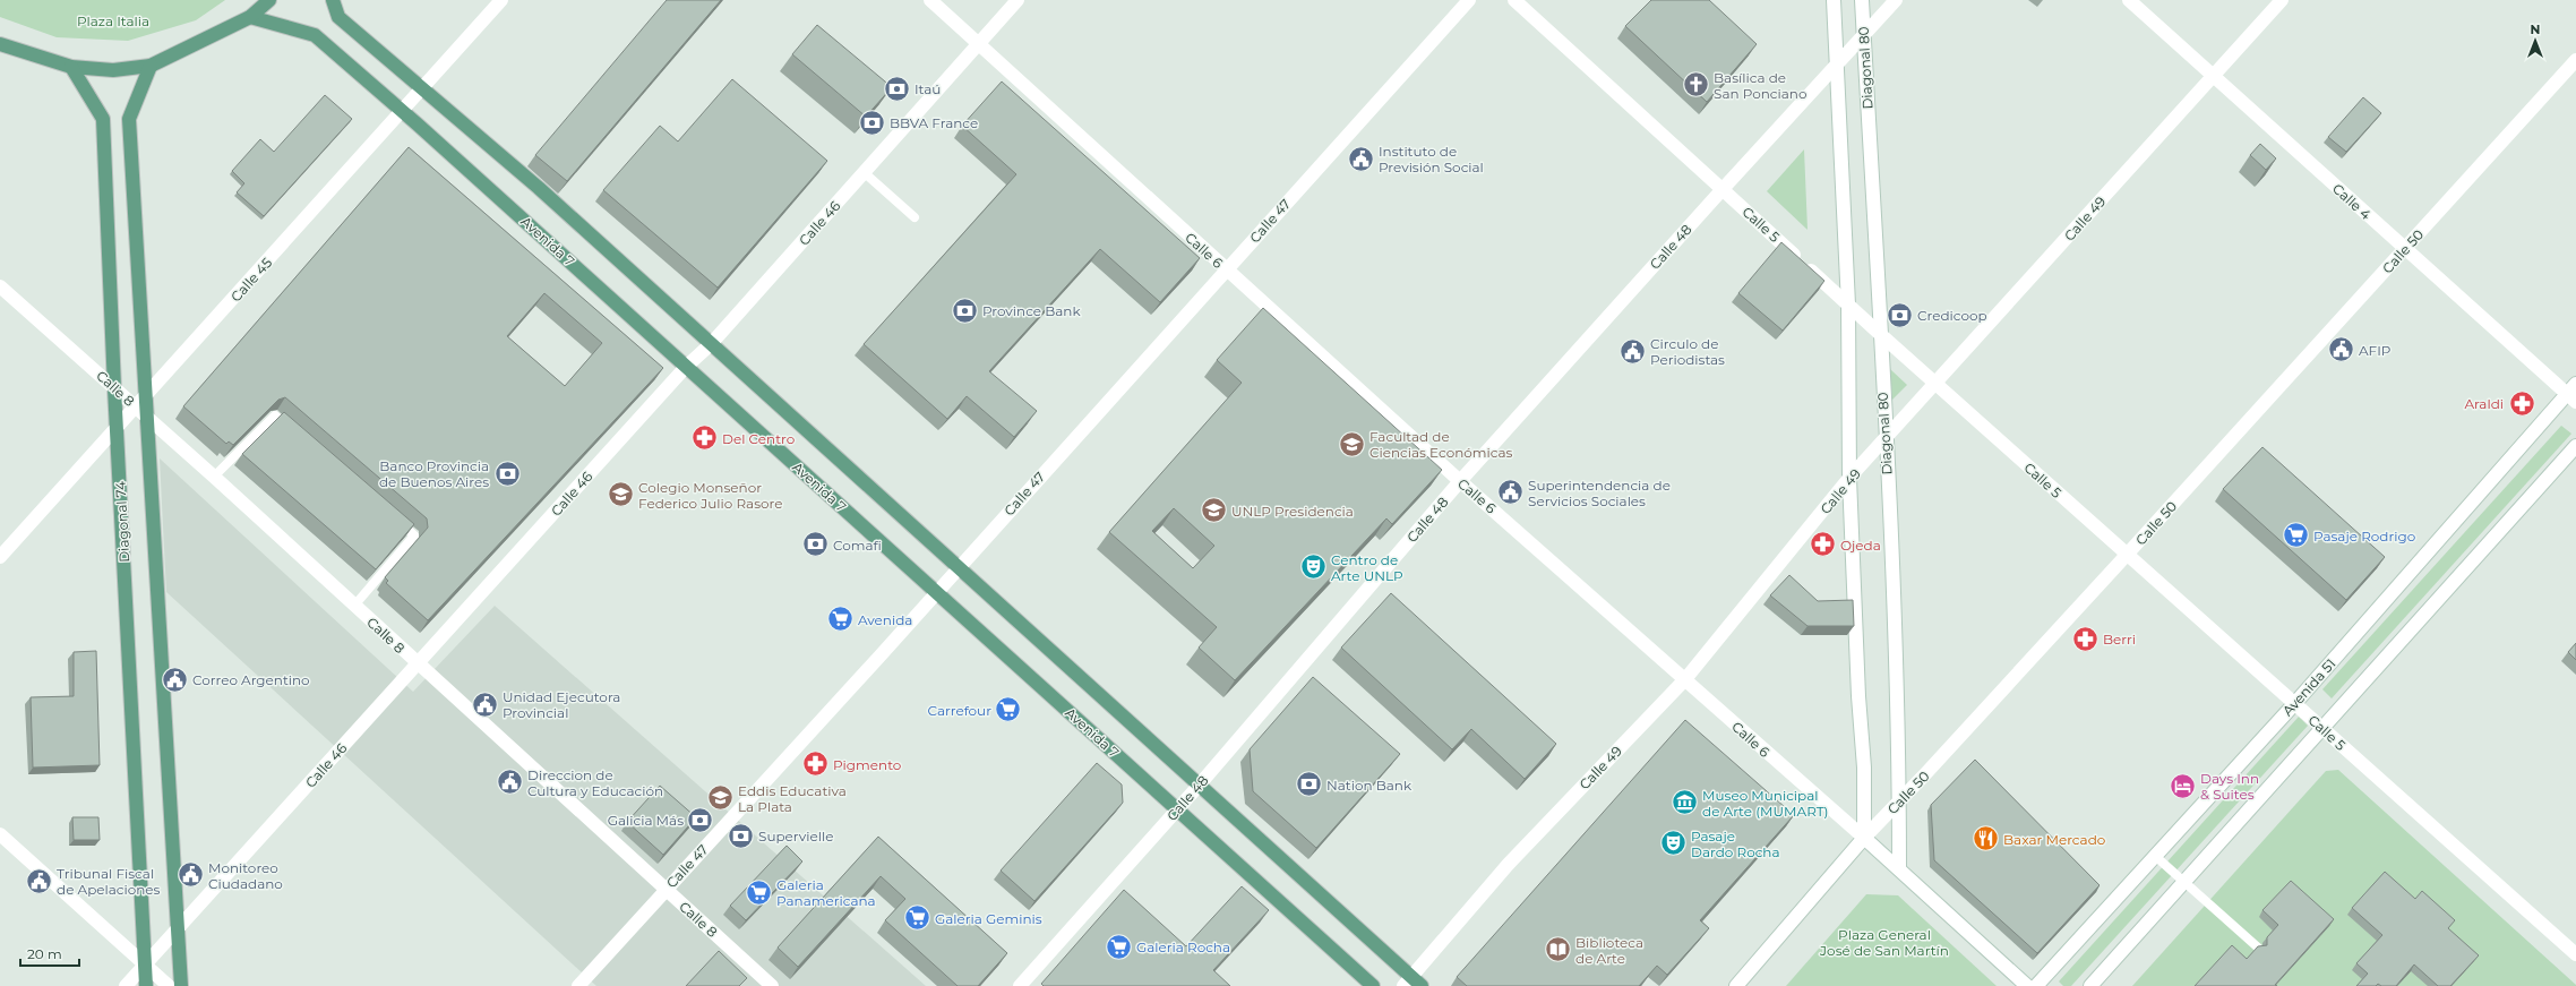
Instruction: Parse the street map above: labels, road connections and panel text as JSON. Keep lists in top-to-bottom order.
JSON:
{
  "streets": {
    "main road": ["Avenida 7", "Diagonal 74"],
    "street": [
      "Diagonal 80",
      "Calle 4",
      "Calle 49",
      "Calle 47",
      "Calle 46",
      "Calle 5",
      "Calle 48",
      "Calle 6",
      "Calle 50",
      "Calle 45",
      "Calle 8",
      "Avenida 51"
    ]
  },
  "crossings": [
    ["Diagonal 80", "Calle 49"],
    ["Diagonal 80", "Calle 5"],
    ["Diagonal 80", "Calle 48"],
    ["Diagonal 80", "Calle 6"],
    ["Diagonal 80", "Calle 50"],
    ["Calle 4", "Calle 49"],
    ["Calle 4", "Calle 50"],
    ["Calle 4", "Avenida 51"],
    ["Calle 49", "Calle 5"],
    ["Calle 49", "Calle 6"],
    ["Calle 47", "Avenida 7"],
    ["Calle 47", "Calle 6"],
    ["Calle 47", "Calle 8"],
    ["Calle 46", "Avenida 7"],
    ["Calle 46", "Calle 6"],
    ["Calle 46", "Calle 8"],
    ["Calle 46", "Diagonal 74"],
    ["Calle 5", "Calle 48"],
    ["Calle 5", "Calle 50"],
    ["Calle 5", "Avenida 51"],
    ["Avenida 7", "Calle 48"],
    ["Avenida 7", "Calle 45"],
    ["Calle 48", "Calle 6"],
    ["Calle 6", "Calle 50"],
    ["Calle 45", "Calle 8"],
    ["Calle 45", "Diagonal 74"],
    ["Calle 8", "Diagonal 74"]
  ],
  "parks": ["Plaza Italia", "Plaza General José de San Martín"],
  "places": {
    "church": ["Basílica de San Ponciano"],
    "bank": [
      "Itaú",
      "BBVA France",
      "Province Bank",
      "Credicoop",
      "Banco Provincia de Buenos Aires",
      "Comafi",
      "Nation Bank",
      "Galicia Más",
      "Supervielle"
    ],
    "public building": [
      "Instituto de Previsión Social",
      "AFIP",
      "Circulo de Periodistas",
      "Superintendencia de Servicios Sociales",
      "Correo Argentino",
      "Unidad Ejecutora Provincial",
      "Direccion de Cultura y Educación",
      "Monitoreo Ciudadano",
      "Tribunal Fiscal de Apelaciones"
    ],
    "pharmacy": [
      "Araldi",
      "Del Centro",
      "Ojeda",
      "Berri",
      "Pigmento"
    ],
    "school or university": [
      "Facultad de Ciencias Económicas",
      "Colegio Monseñor Federico Julio Rasore",
      "UNLP Presidencia",
      "Eddis Educativa La Plata"
    ],
    "supermarket": [
      "Pasaje Rodrigo",
      "Avenida",
      "Carrefour",
      "Galeria Panamericana",
      "Galeria Geminis",
      "Galeria Rocha"
    ],
    "theatre": ["Centro de Arte UNLP", "Pasaje Dardo Rocha"],
    "hotel": ["Days Inn & Suites"],
    "museum": ["Museo Municipal de Arte (MUMART)"],
    "restaurant": ["Baxar Mercado"],
    "library": ["Biblioteca de Arte"]
  },
  "scale_bar": "20 m",
  "north": "top"
}
